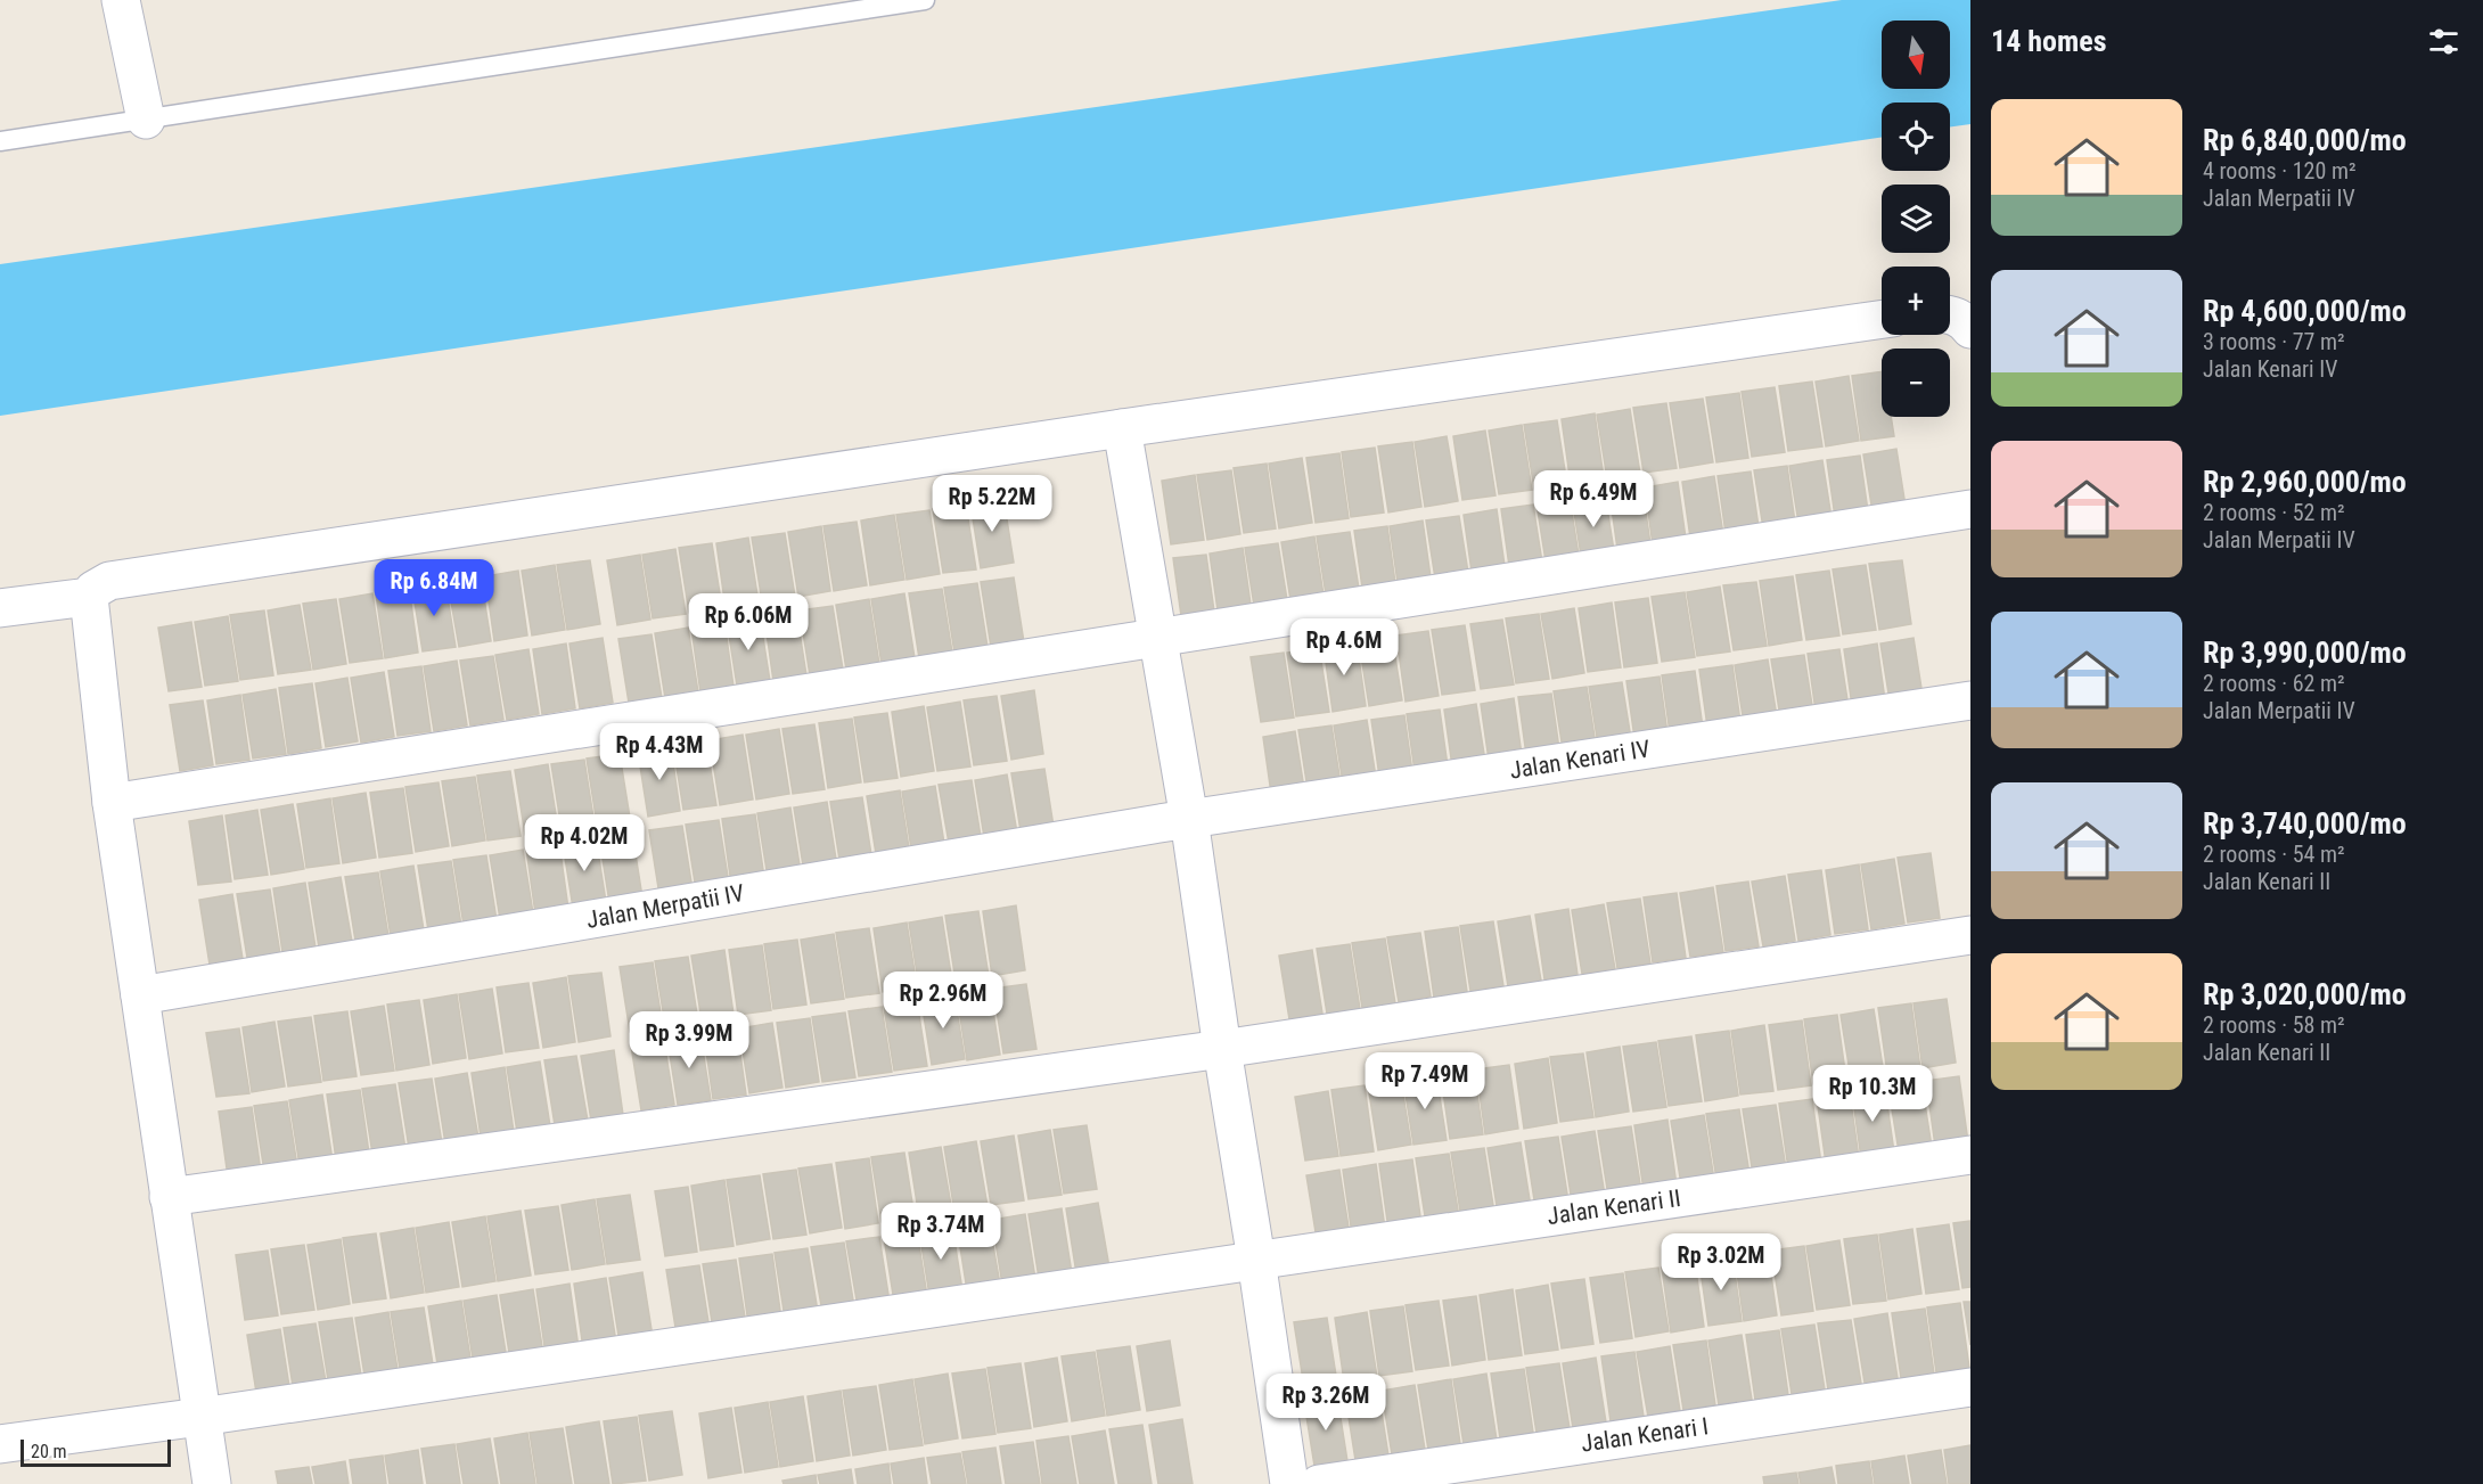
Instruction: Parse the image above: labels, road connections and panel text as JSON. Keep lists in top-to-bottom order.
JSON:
{
  "streets": {
    "street": [
      "Jalan Kenari IV",
      "Jalan Merpatii IV",
      "Jalan Kenari II",
      "Jalan Kenari I"
    ]
  },
  "crossings": [
    ["Jalan Kenari IV", "Jalan Merpatii IV"]
  ],
  "scale_bar": "20 m",
  "north": "bottom",
  "page": {
    "heading": "14 homes",
    "map_buttons": ["+", "−"],
    "list": [
      {
        "name": "Rp 6,840,000/mo",
        "note": "4 rooms · 120 m² · Jalan Merpatii IV"
      },
      {
        "name": "Rp 4,600,000/mo",
        "note": "3 rooms · 77 m² · Jalan Kenari IV"
      },
      {
        "name": "Rp 2,960,000/mo",
        "note": "2 rooms · 52 m² · Jalan Merpatii IV"
      },
      {
        "name": "Rp 3,990,000/mo",
        "note": "2 rooms · 62 m² · Jalan Merpatii IV"
      },
      {
        "name": "Rp 3,740,000/mo",
        "note": "2 rooms · 54 m² · Jalan Kenari II"
      },
      {
        "name": "Rp 3,020,000/mo",
        "note": "2 rooms · 58 m² · Jalan Kenari II"
      }
    ],
    "price": [
      "Rp 6.49M",
      "Rp 5.22M",
      "Rp 6.84M",
      "Rp 6.06M",
      "Rp 4.6M",
      "Rp 4.43M",
      "Rp 4.02M",
      "Rp 2.96M",
      "Rp 3.99M",
      "Rp 7.49M",
      "Rp 10.3M",
      "Rp 3.74M",
      "Rp 3.02M",
      "Rp 3.26M"
    ],
    "scale": "20 m"
  }
}
